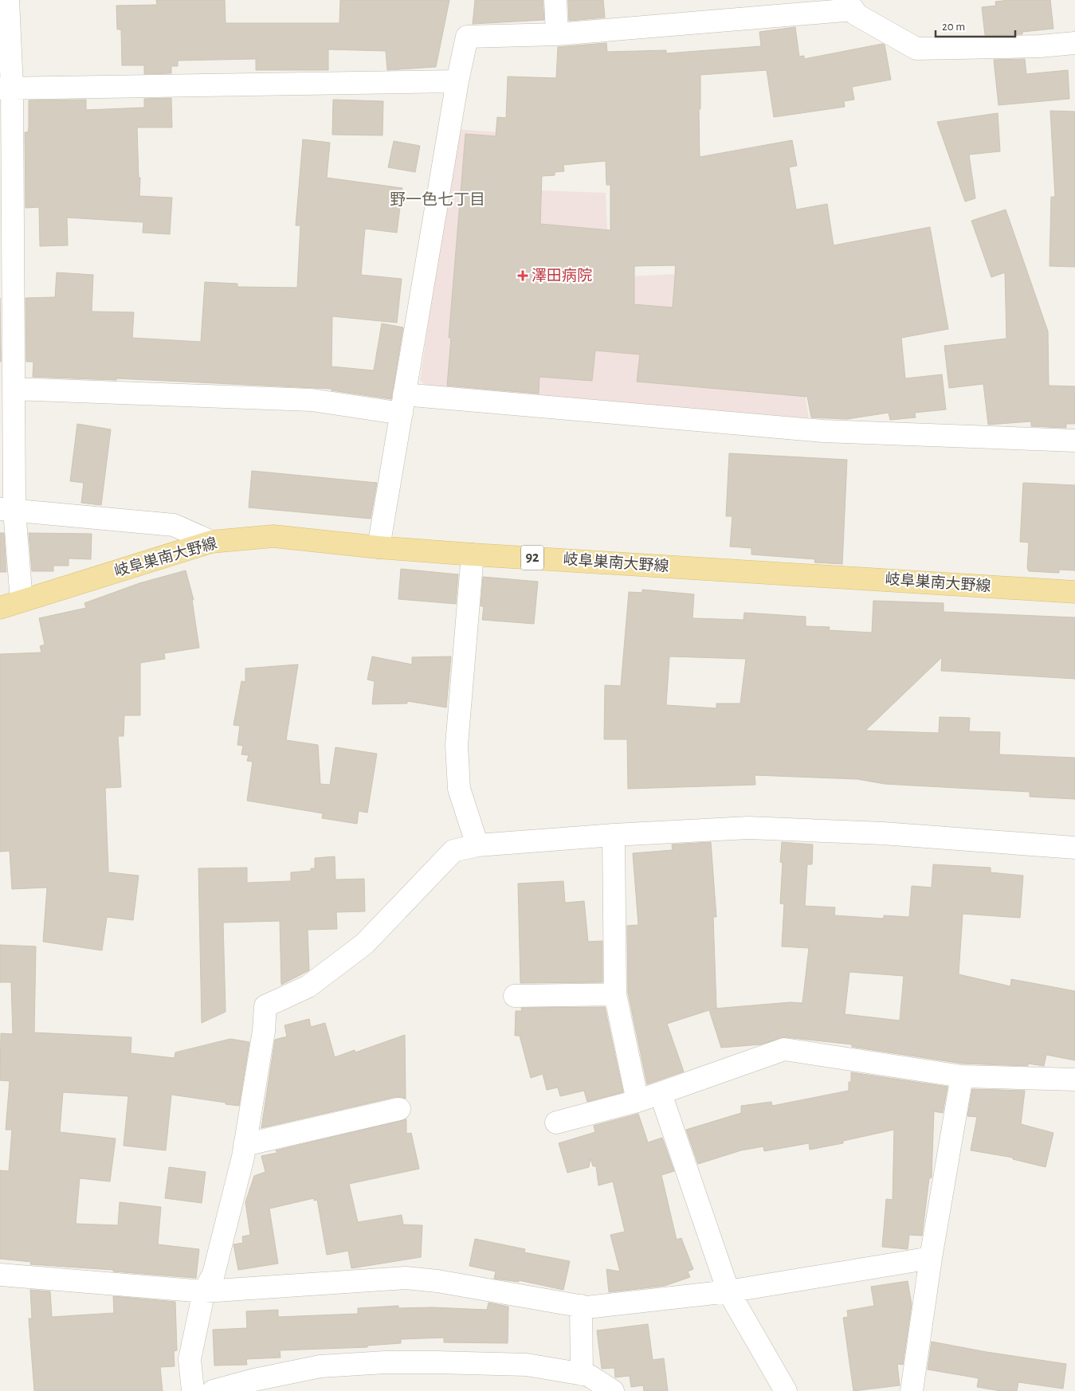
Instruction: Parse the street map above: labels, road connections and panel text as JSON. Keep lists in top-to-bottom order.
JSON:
{
  "streets": {
    "main road": ["岐阜巣南大野線", "92"]
  },
  "districts": ["野一色七丁目"],
  "places": {
    "health": ["澤田病院"]
  },
  "scale_bar": "20 m"
}
